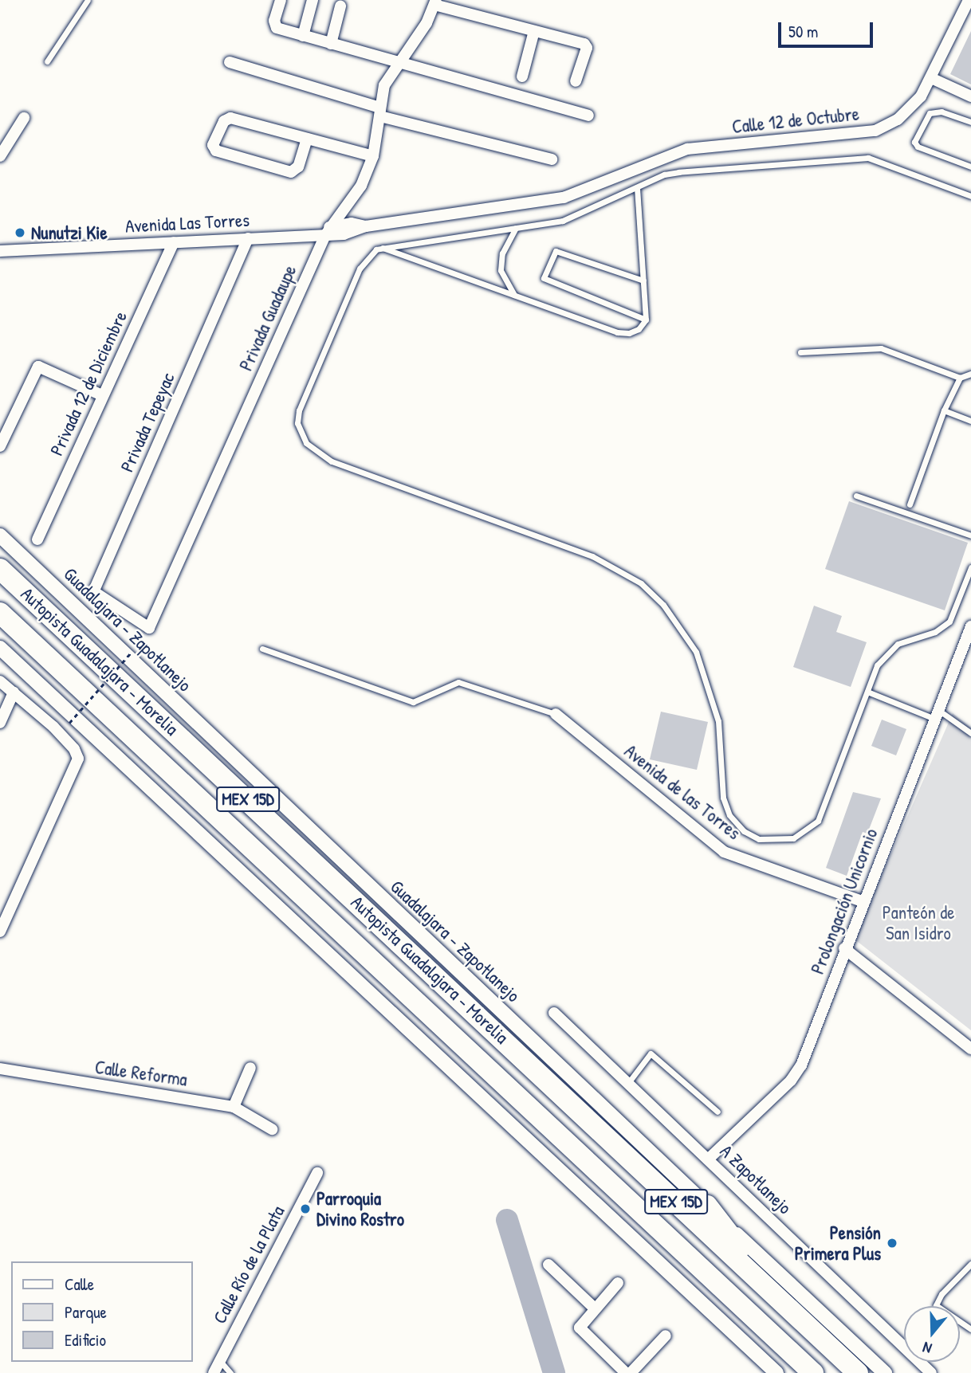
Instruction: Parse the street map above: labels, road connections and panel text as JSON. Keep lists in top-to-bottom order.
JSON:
{
  "streets": {
    "highway": ["Autopista Guadalajara - Morelia", "MEX 15D"],
    "street": [
      "Calle 12 de Octubre",
      "Avenida Las Torres",
      "Privada Guadaupe",
      "Privada 12 de Diciembre",
      "Privada Tepeyac",
      "Guadalajara - Zapotlanejo",
      "Avenida de las Torres",
      "Prolongación Unicornio",
      "Calle Reforma",
      "A Zapotlanejo",
      "Calle Río de la Plata"
    ]
  },
  "crossings": [
    ["Calle 12 de Octubre", "Avenida Las Torres"],
    ["Avenida Las Torres", "Privada Guadaupe"],
    ["Avenida Las Torres", "Privada 12 de Diciembre"],
    ["Avenida Las Torres", "Privada Tepeyac"],
    ["Privada Guadaupe", "Privada Tepeyac"],
    ["Avenida de las Torres", "Prolongación Unicornio"],
    ["Prolongación Unicornio", "A Zapotlanejo"]
  ],
  "parks": ["Panteón de San Isidro"],
  "places": ["Nunutzi Kie", "Parroquia Divino Rostro", "Pensión Primera Plus"],
  "legend": ["Calle", "Parque", "Edificio"],
  "scale_bar": "50 m",
  "north": "bottom"
}
